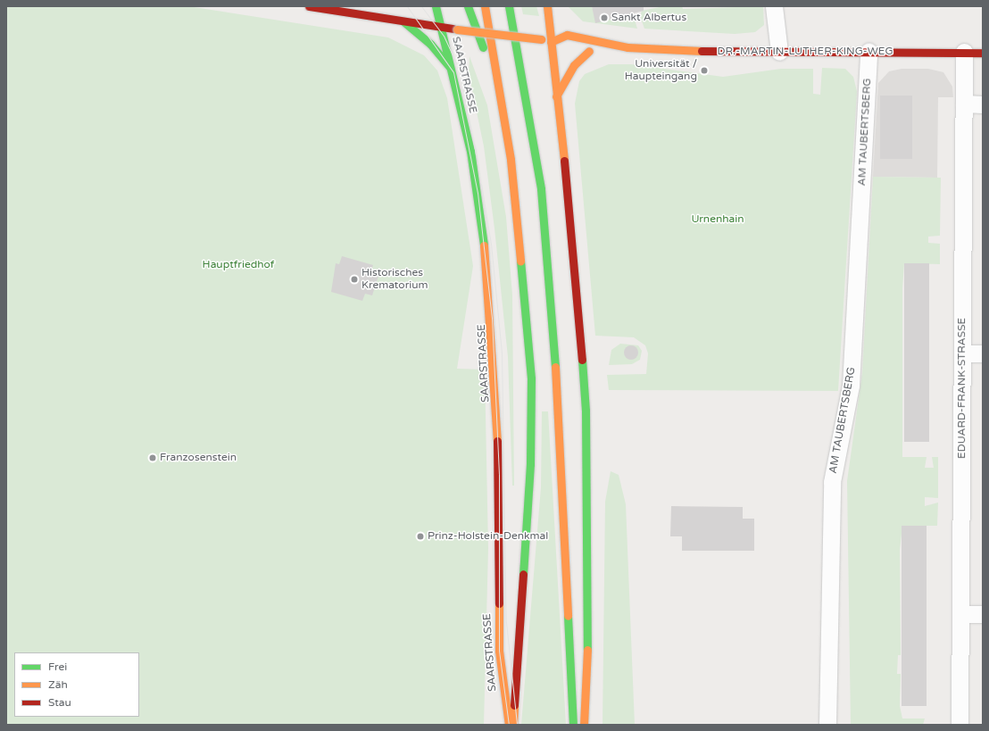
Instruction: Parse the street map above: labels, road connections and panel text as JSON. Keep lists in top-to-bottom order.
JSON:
{
  "streets": {
    "main road": ["DR.-MARTIN-LUTHER-KING-WEG", "SAARSTRASSE"],
    "street": ["AM TAUBERTSBERG", "EDUARD-FRANK-STRASSE"]
  },
  "crossings": [
    ["DR.-MARTIN-LUTHER-KING-WEG", "AM TAUBERTSBERG"],
    ["DR.-MARTIN-LUTHER-KING-WEG", "EDUARD-FRANK-STRASSE"]
  ],
  "parks": ["Urnenhain", "Hauptfriedhof"],
  "places": [
    "Sankt Albertus",
    "Universität / Haupteingang",
    "Historisches Krematorium",
    "Franzosenstein",
    "Prinz-Holstein-Denkmal"
  ],
  "legend": ["Frei", "Zäh", "Stau"]
}
